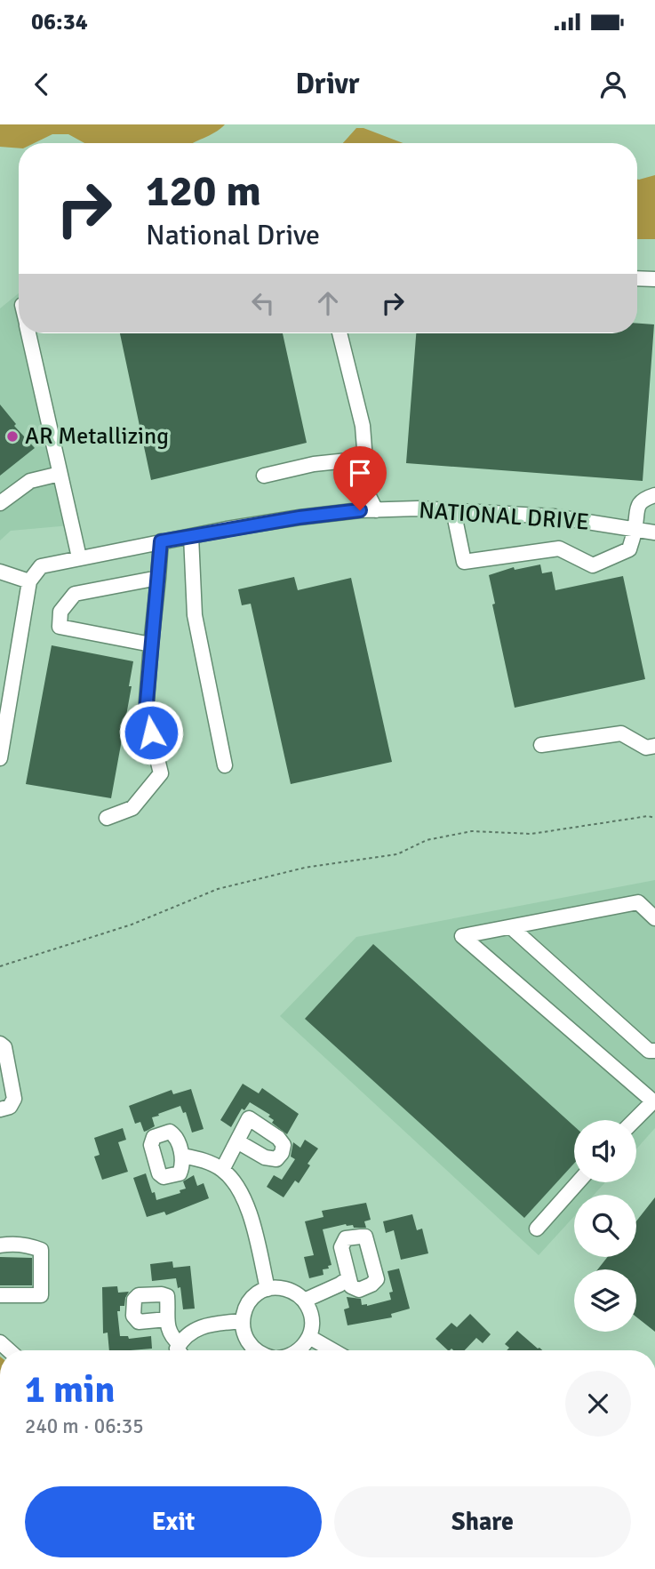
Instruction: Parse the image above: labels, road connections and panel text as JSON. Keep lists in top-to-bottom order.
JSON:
{
  "streets": {
    "street": ["NATIONAL DRIVE"]
  },
  "places": ["AR Metallizing"],
  "page": {
    "status": "06:34",
    "header": "Drivr",
    "turn": ["120 m", "National Drive"],
    "heading": ["1 min", "240 m · 06:35"],
    "buttons": ["Exit", "Share"]
  }
}
